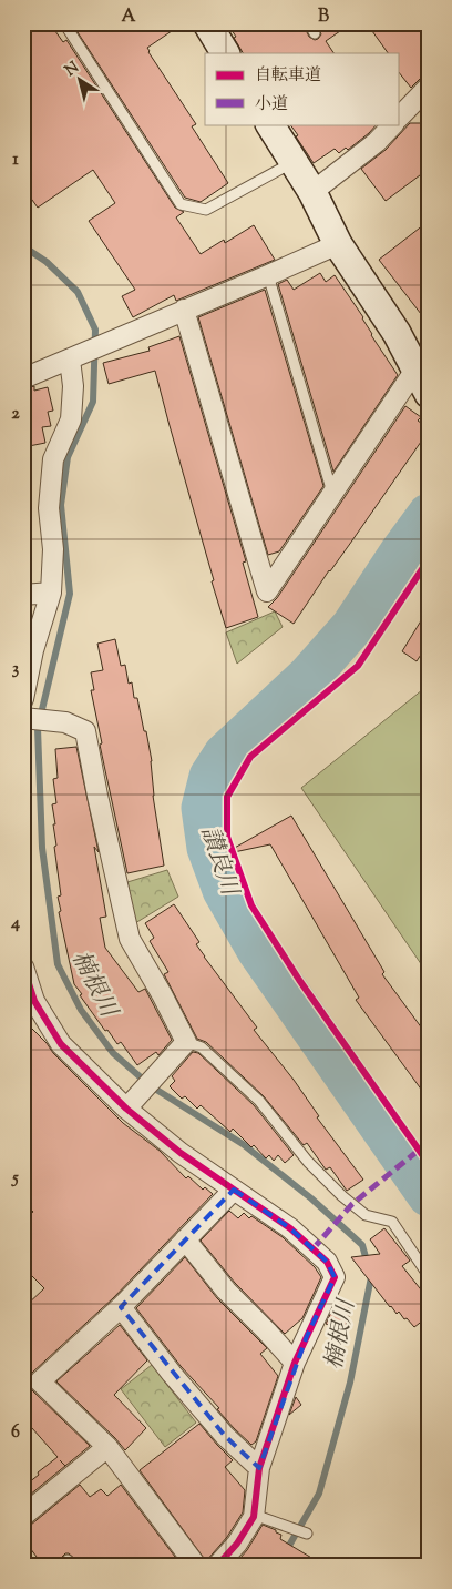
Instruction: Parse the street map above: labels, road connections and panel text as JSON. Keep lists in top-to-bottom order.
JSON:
{
  "water": ["讃良川", "楠根川"],
  "legend": ["自転車道", "小道"],
  "north": "top left",
  "grid": {
    "columns": ["A", "B"],
    "rows": [
      "1",
      "2",
      "3",
      "4",
      "5",
      "6"
    ]
  }
}
